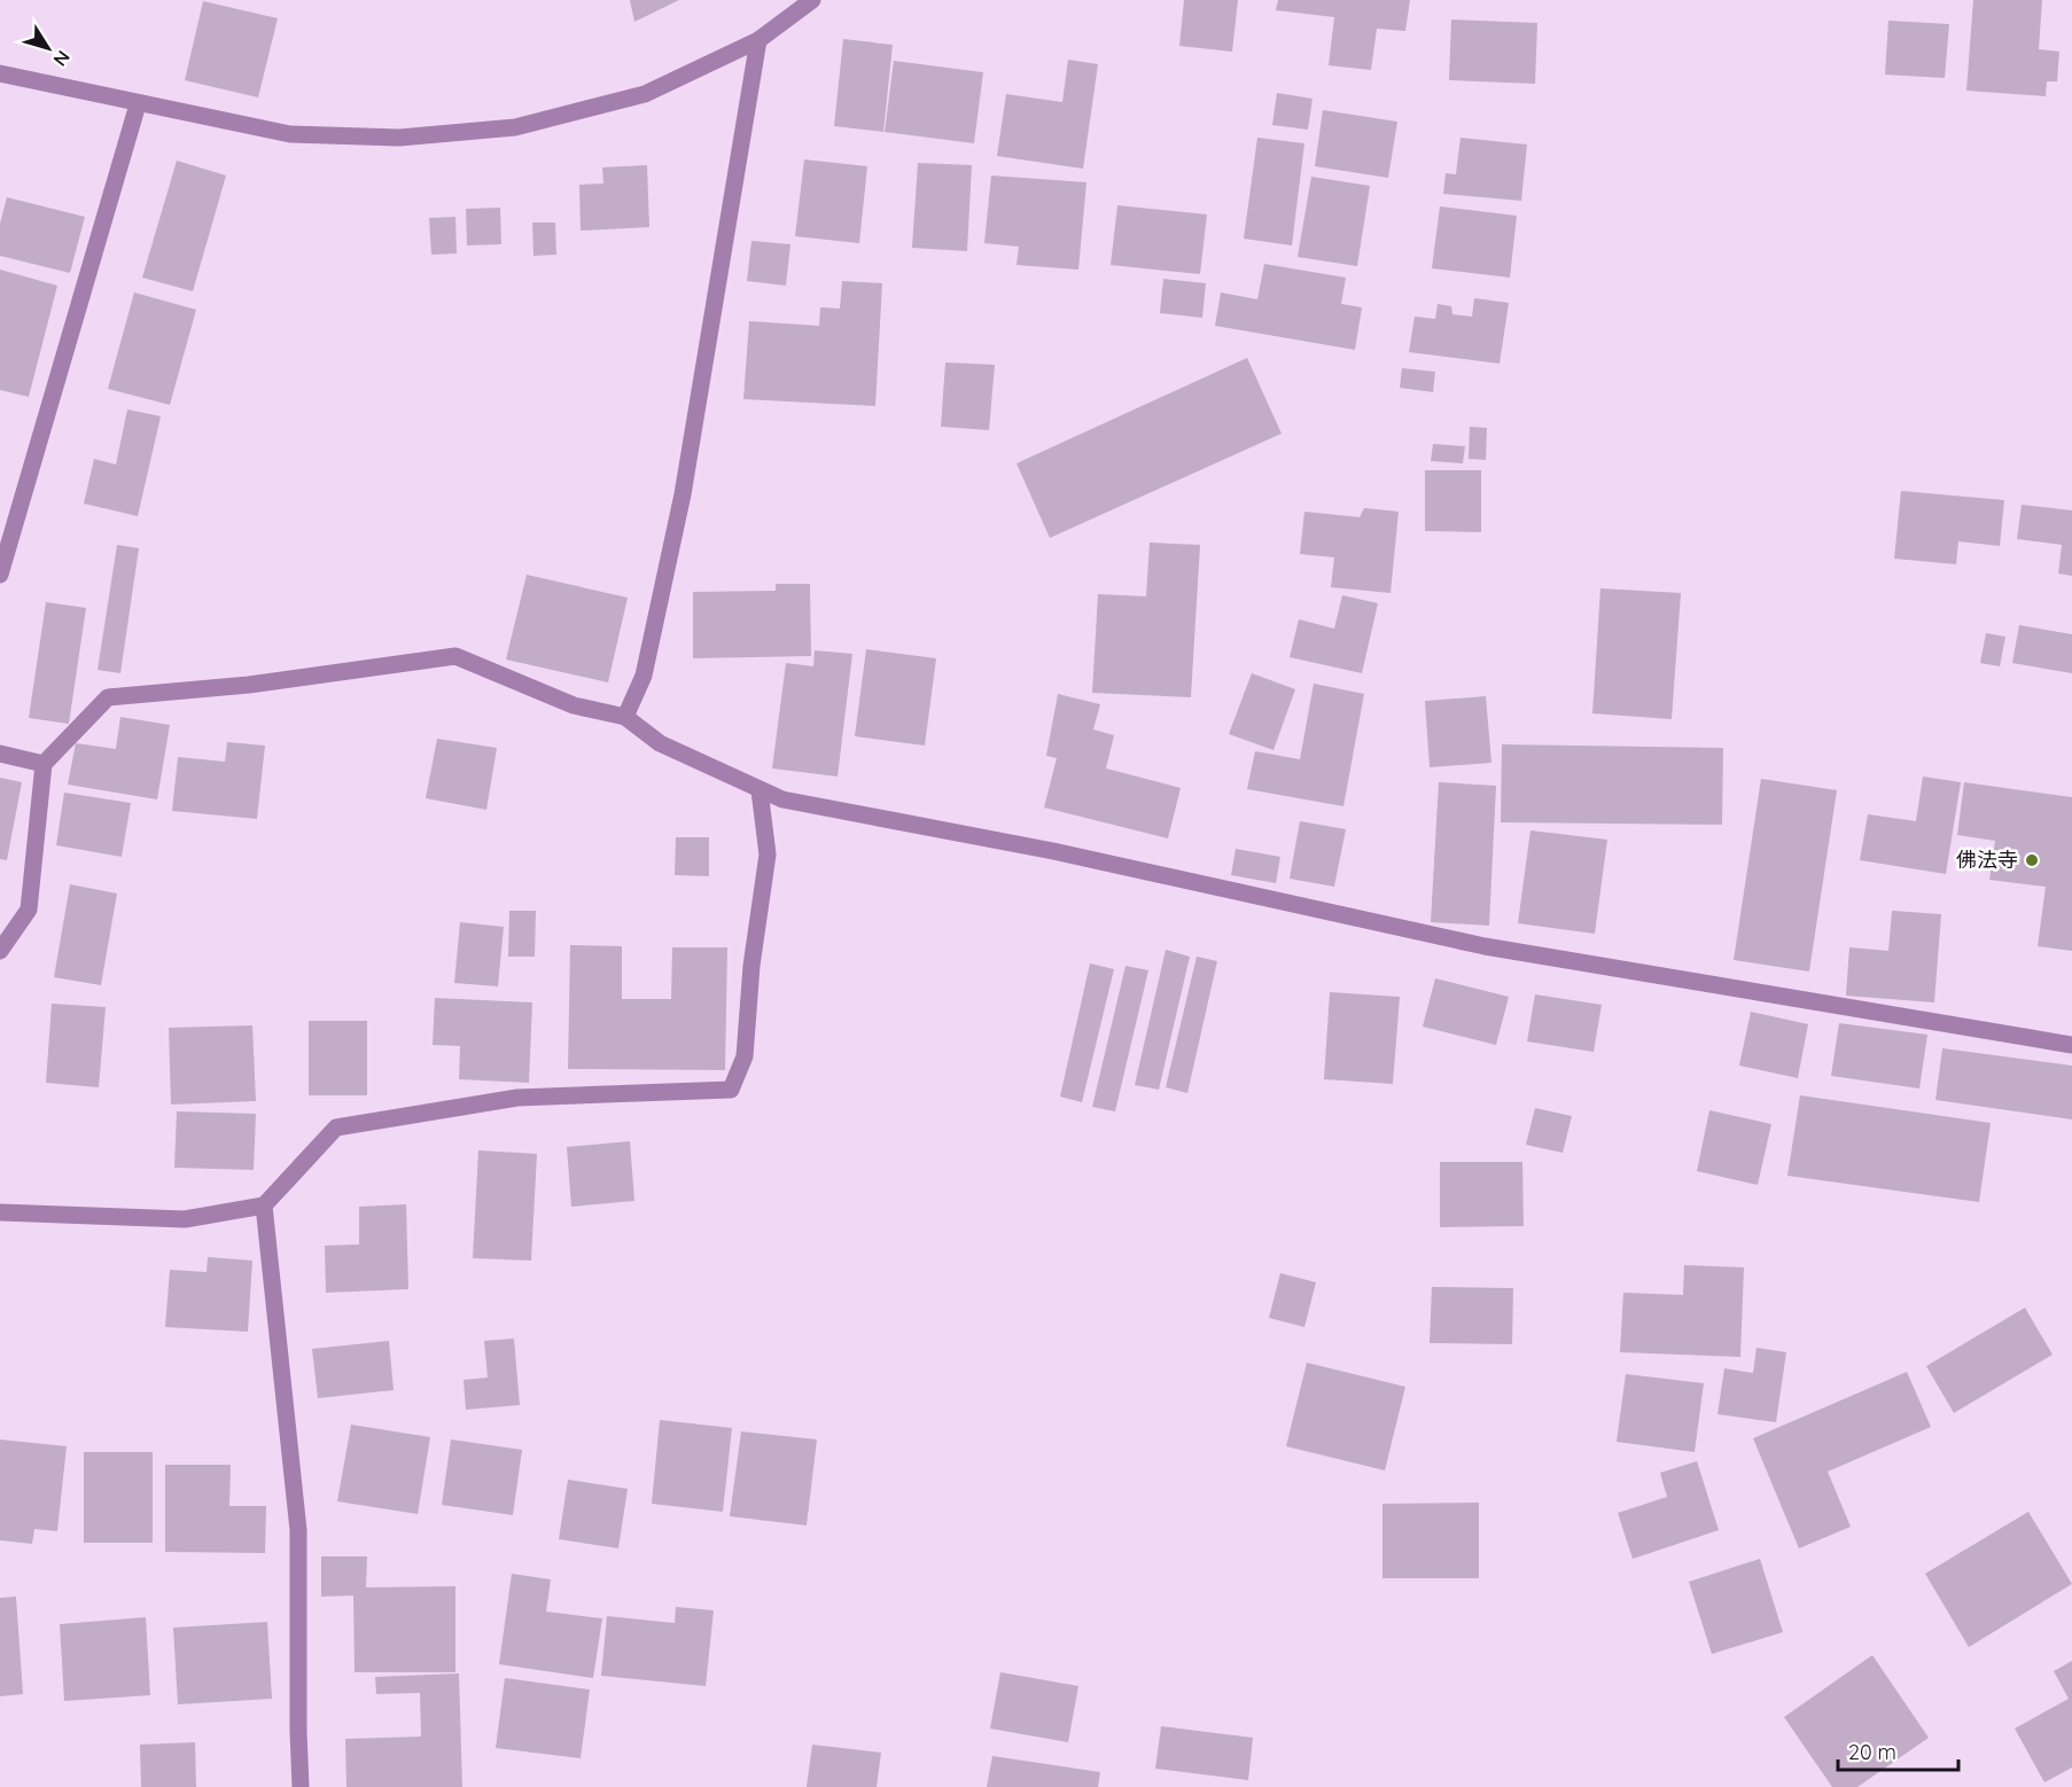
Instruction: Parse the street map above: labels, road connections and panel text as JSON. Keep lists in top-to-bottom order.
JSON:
{
  "places": ["佛法寺"],
  "scale_bar": "20 m",
  "north": "bottom right"
}
